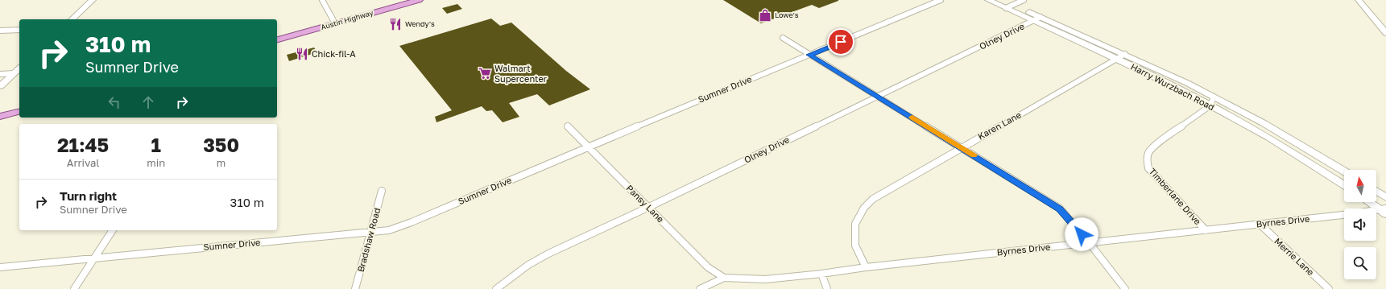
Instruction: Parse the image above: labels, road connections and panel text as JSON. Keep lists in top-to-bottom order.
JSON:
{
  "streets": {
    "main road": ["Austin Highway", "Harry Wurzbach Road"],
    "street": [
      "Olney Drive",
      "Sumner Drive",
      "Karen Lane",
      "Timberlane Drive",
      "Pansy Lane",
      "Byrnes Drive",
      "Bradshaw Road",
      "Merrie Lane"
    ]
  },
  "crossings": [
    ["Olney Drive", "Harry Wurzbach Road"],
    ["Olney Drive", "Pansy Lane"],
    ["Harry Wurzbach Road", "Karen Lane"],
    ["Harry Wurzbach Road", "Timberlane Drive"],
    ["Sumner Drive", "Pansy Lane"],
    ["Sumner Drive", "Bradshaw Road"],
    ["Karen Lane", "Byrnes Drive"],
    ["Timberlane Drive", "Byrnes Drive"],
    ["Pansy Lane", "Byrnes Drive"],
    ["Byrnes Drive", "Merrie Lane"]
  ],
  "places": {
    "shop": ["Lowe's"],
    "restaurant": ["Wendy's", "Chick-fil-A"],
    "supermarket": ["Walmart Supercenter"]
  },
  "north": "top",
  "page": {
    "turn": ["310 m", "Sumner Drive"],
    "eta": [
      "21:45",
      "Arrival",
      "1",
      "min",
      "350",
      "m"
    ],
    "list": [
      {
        "name": "Turn right",
        "note": "Sumner Drive",
        "value": "310 m"
      }
    ]
  }
}
